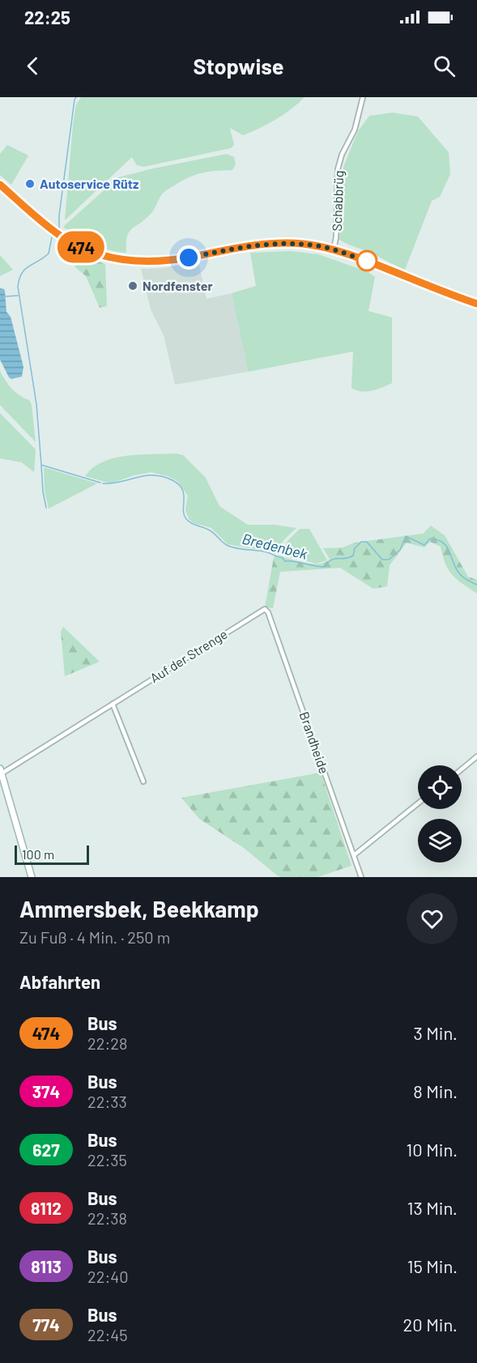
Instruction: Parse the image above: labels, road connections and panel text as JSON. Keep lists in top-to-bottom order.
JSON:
{
  "streets": {
    "street": ["Schabbrüg", "Auf der Strenge", "Brandheide"]
  },
  "crossings": [
    ["Auf der Strenge", "Brandheide"]
  ],
  "water": ["Bredenbek"],
  "places": ["Autoservice Rütz", "Nordfenster"],
  "lines": ["bus line 474"],
  "scale_bar": "100 m",
  "page": {
    "status": "22:25",
    "header": "Stopwise",
    "on_map": "474",
    "scale": "100 m",
    "heading": [
      ["Ammersbek, Beekkamp", "Zu Fuß · 4 Min. · 250 m"],
      "Abfahrten"
    ],
    "list": [
      {
        "mark": "474",
        "name": "Bus",
        "note": "22:28",
        "value": "3 Min."
      },
      {
        "mark": "374",
        "name": "Bus",
        "note": "22:33",
        "value": "8 Min."
      },
      {
        "mark": "627",
        "name": "Bus",
        "note": "22:35",
        "value": "10 Min."
      },
      {
        "mark": "8112",
        "name": "Bus",
        "note": "22:38",
        "value": "13 Min."
      },
      {
        "mark": "8113",
        "name": "Bus",
        "note": "22:40",
        "value": "15 Min."
      },
      {
        "mark": "774",
        "name": "Bus",
        "note": "22:45",
        "value": "20 Min."
      }
    ]
  }
}
